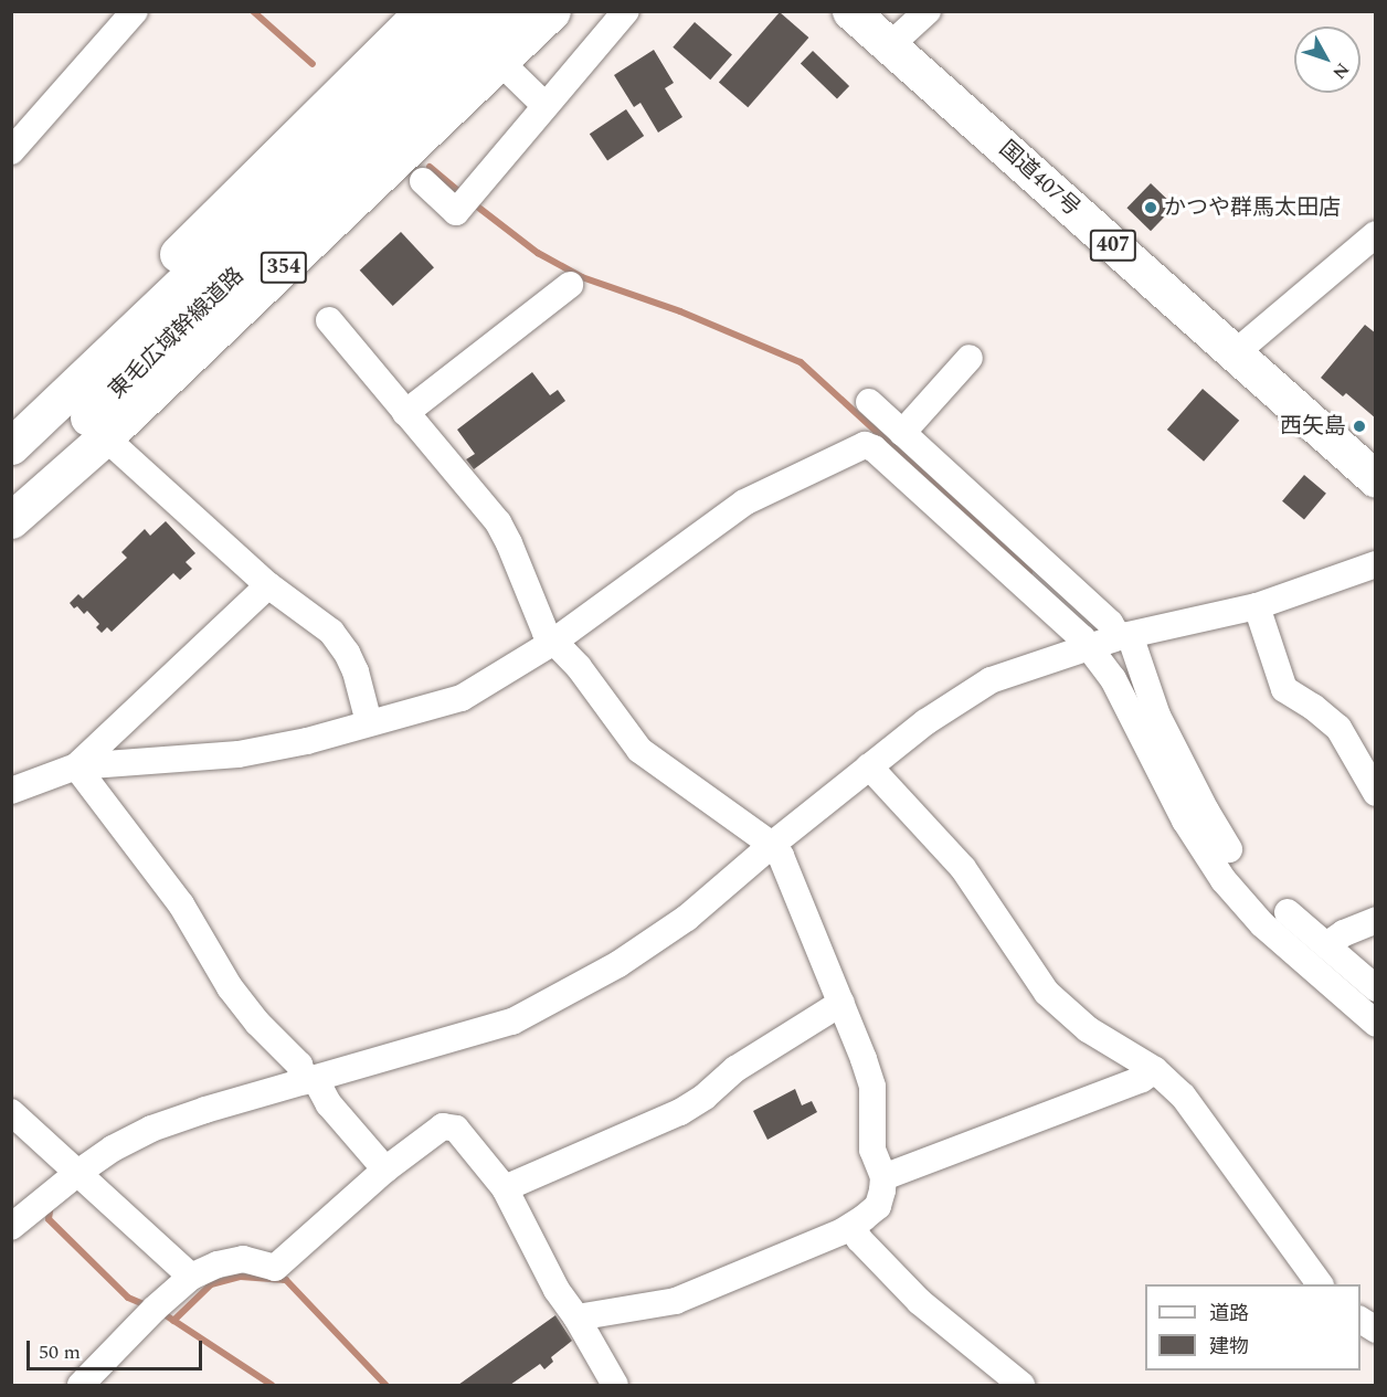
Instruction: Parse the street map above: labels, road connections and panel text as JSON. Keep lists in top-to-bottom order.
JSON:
{
  "streets": {
    "highway": [
      "国道407号",
      "407",
      "354",
      "東毛広域幹線道路"
    ]
  },
  "places": ["かつや群馬太田店", "西矢島"],
  "legend": ["道路", "建物"],
  "scale_bar": "50 m",
  "north": "bottom right"
}
